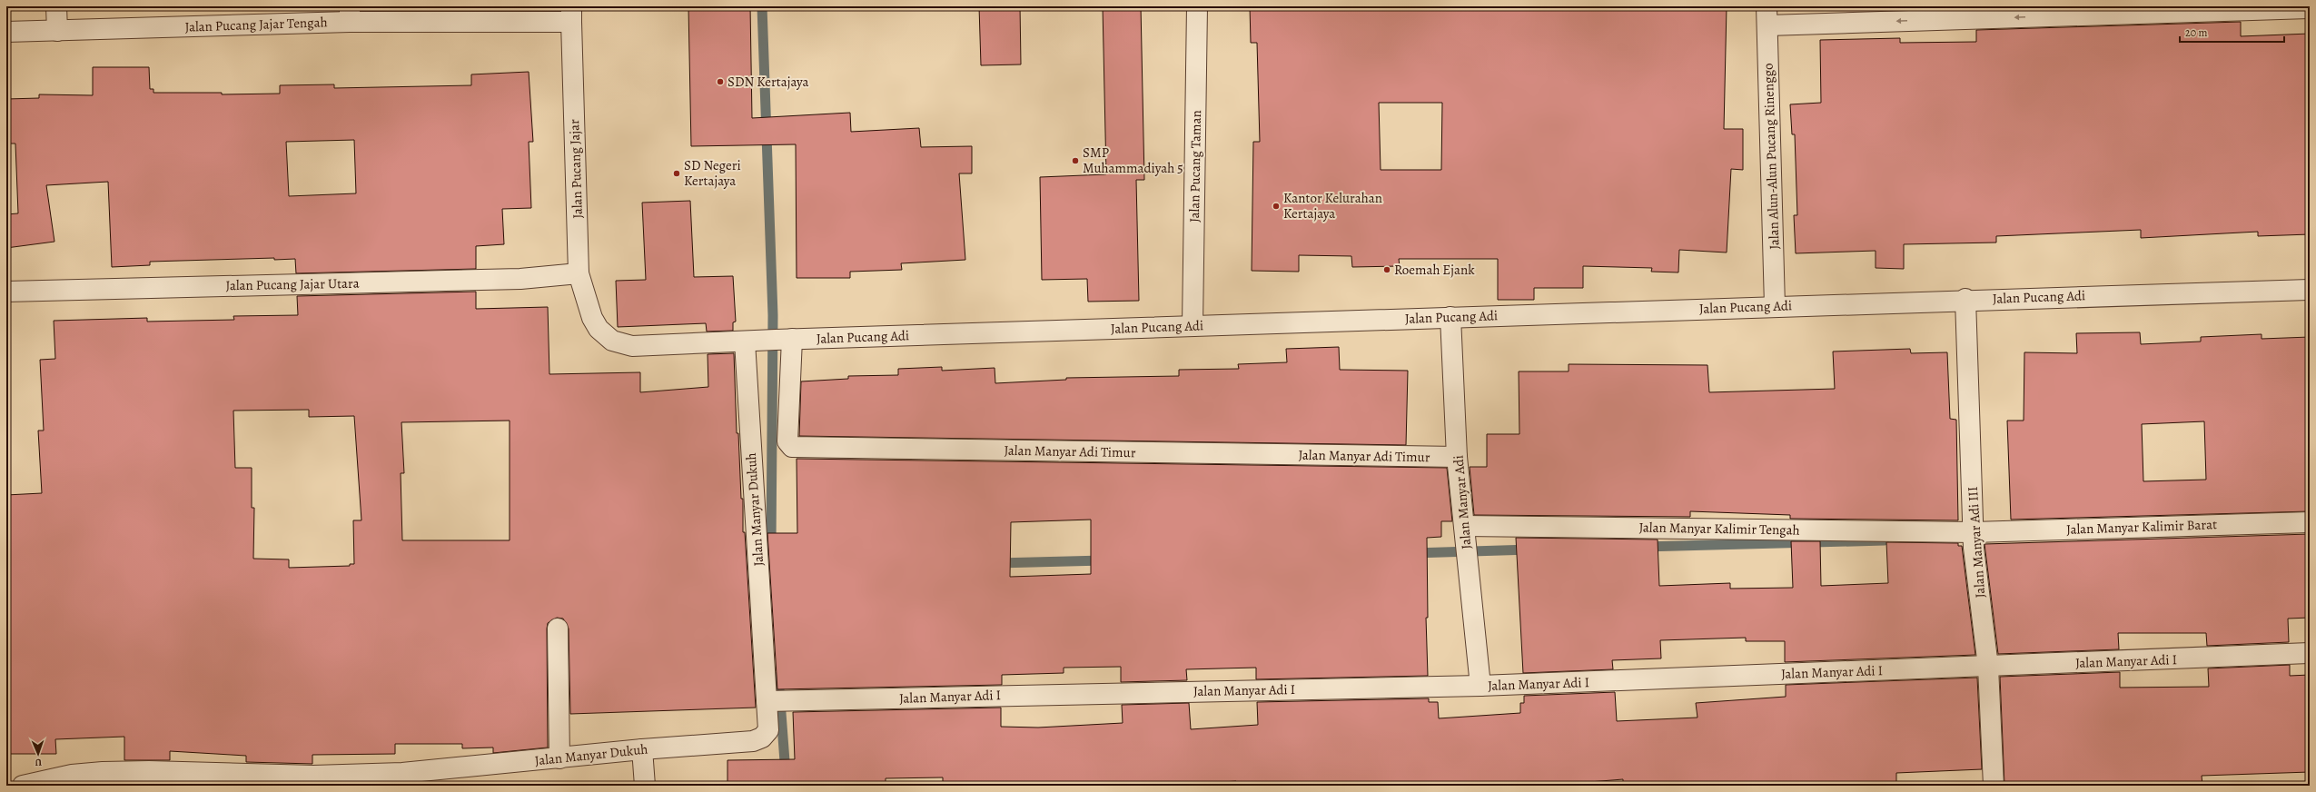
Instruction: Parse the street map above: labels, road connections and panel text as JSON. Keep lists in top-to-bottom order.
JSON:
{
  "streets": {
    "street": [
      "Jalan Pucang Jajar Tengah",
      "Jalan Alun-Alun Pucang Rinenggo",
      "Jalan Pucang Taman",
      "Jalan Pucang Jajar",
      "Jalan Pucang Jajar Utara",
      "Jalan Pucang Adi",
      "Jalan Manyar Adi Timur",
      "Jalan Manyar Adi",
      "Jalan Manyar Dukuh",
      "Jalan Manyar Kalimir Barat",
      "Jalan Manyar Kalimir Tengah",
      "Jalan Manyar Adi III",
      "Jalan Manyar Adi I"
    ]
  },
  "crossings": [
    ["Jalan Pucang Jajar Tengah", "Jalan Pucang Jajar"],
    ["Jalan Alun-Alun Pucang Rinenggo", "Jalan Pucang Adi"],
    ["Jalan Pucang Taman", "Jalan Pucang Adi"],
    ["Jalan Pucang Jajar", "Jalan Pucang Jajar Utara"],
    ["Jalan Pucang Jajar", "Jalan Pucang Adi"],
    ["Jalan Pucang Adi", "Jalan Manyar Adi Timur"],
    ["Jalan Pucang Adi", "Jalan Manyar Adi"],
    ["Jalan Pucang Adi", "Jalan Manyar Dukuh"],
    ["Jalan Pucang Adi", "Jalan Manyar Adi III"],
    ["Jalan Manyar Adi Timur", "Jalan Manyar Adi"],
    ["Jalan Manyar Adi", "Jalan Manyar Kalimir Tengah"],
    ["Jalan Manyar Adi", "Jalan Manyar Adi I"],
    ["Jalan Manyar Dukuh", "Jalan Manyar Adi I"],
    ["Jalan Manyar Kalimir Barat", "Jalan Manyar Kalimir Tengah"],
    ["Jalan Manyar Kalimir Barat", "Jalan Manyar Adi III"],
    ["Jalan Manyar Kalimir Tengah", "Jalan Manyar Adi III"],
    ["Jalan Manyar Adi III", "Jalan Manyar Adi I"]
  ],
  "places": [
    "SDN Kertajaya",
    "SMP Muhammadiyah 5",
    "SD Negeri Kertajaya",
    "Kantor Kelurahan Kertajaya",
    "Roemah Ejank"
  ],
  "scale_bar": "20 m",
  "north": "bottom"
}
